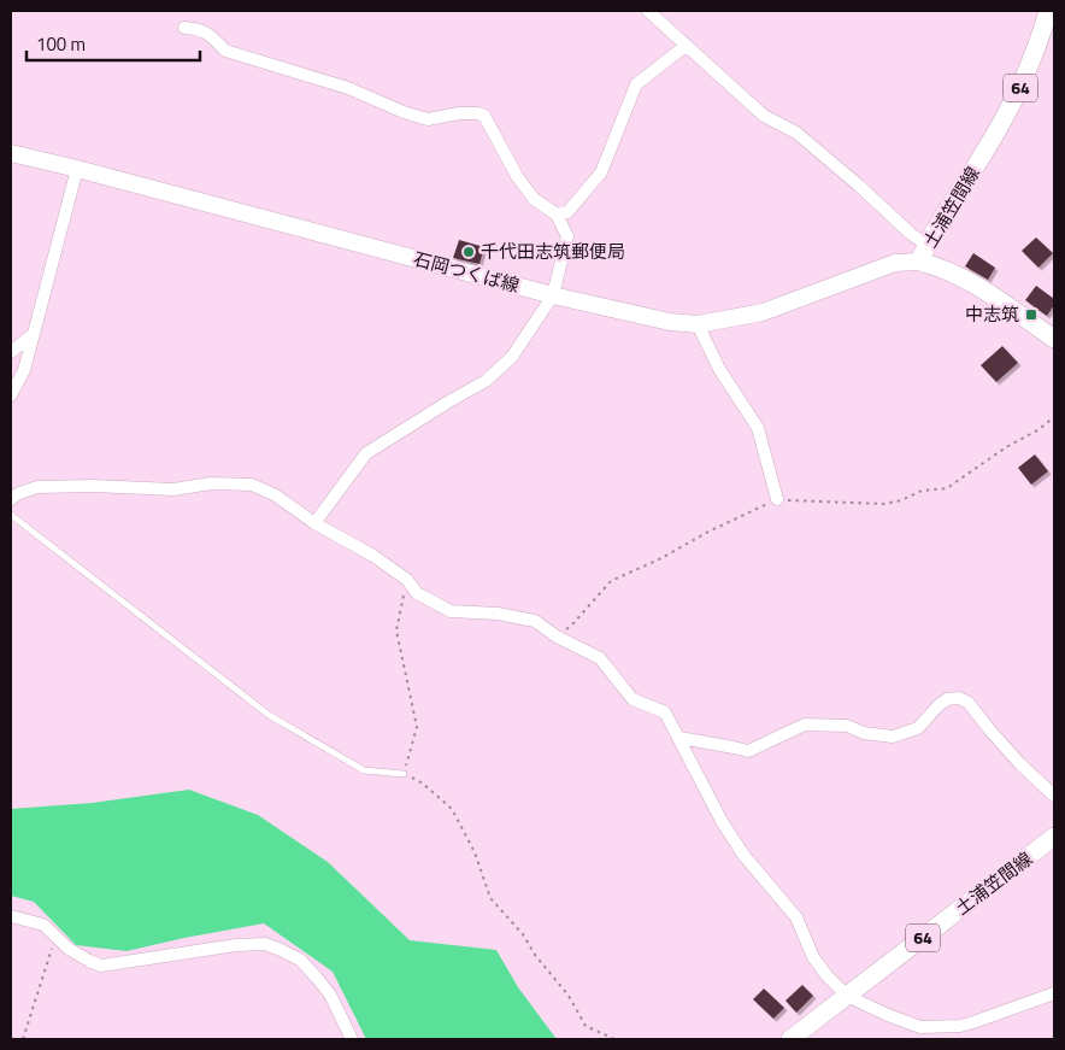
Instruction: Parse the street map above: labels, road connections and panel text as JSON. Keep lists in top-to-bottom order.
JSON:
{
  "streets": {
    "main road": ["64", "土浦笠間線", "石岡つくば線"]
  },
  "crossings": [
    ["土浦笠間線", "石岡つくば線"]
  ],
  "places": {
    "other": ["千代田志筑郵便局"],
    "transit": ["中志筑"]
  },
  "scale_bar": "100 m"
}
